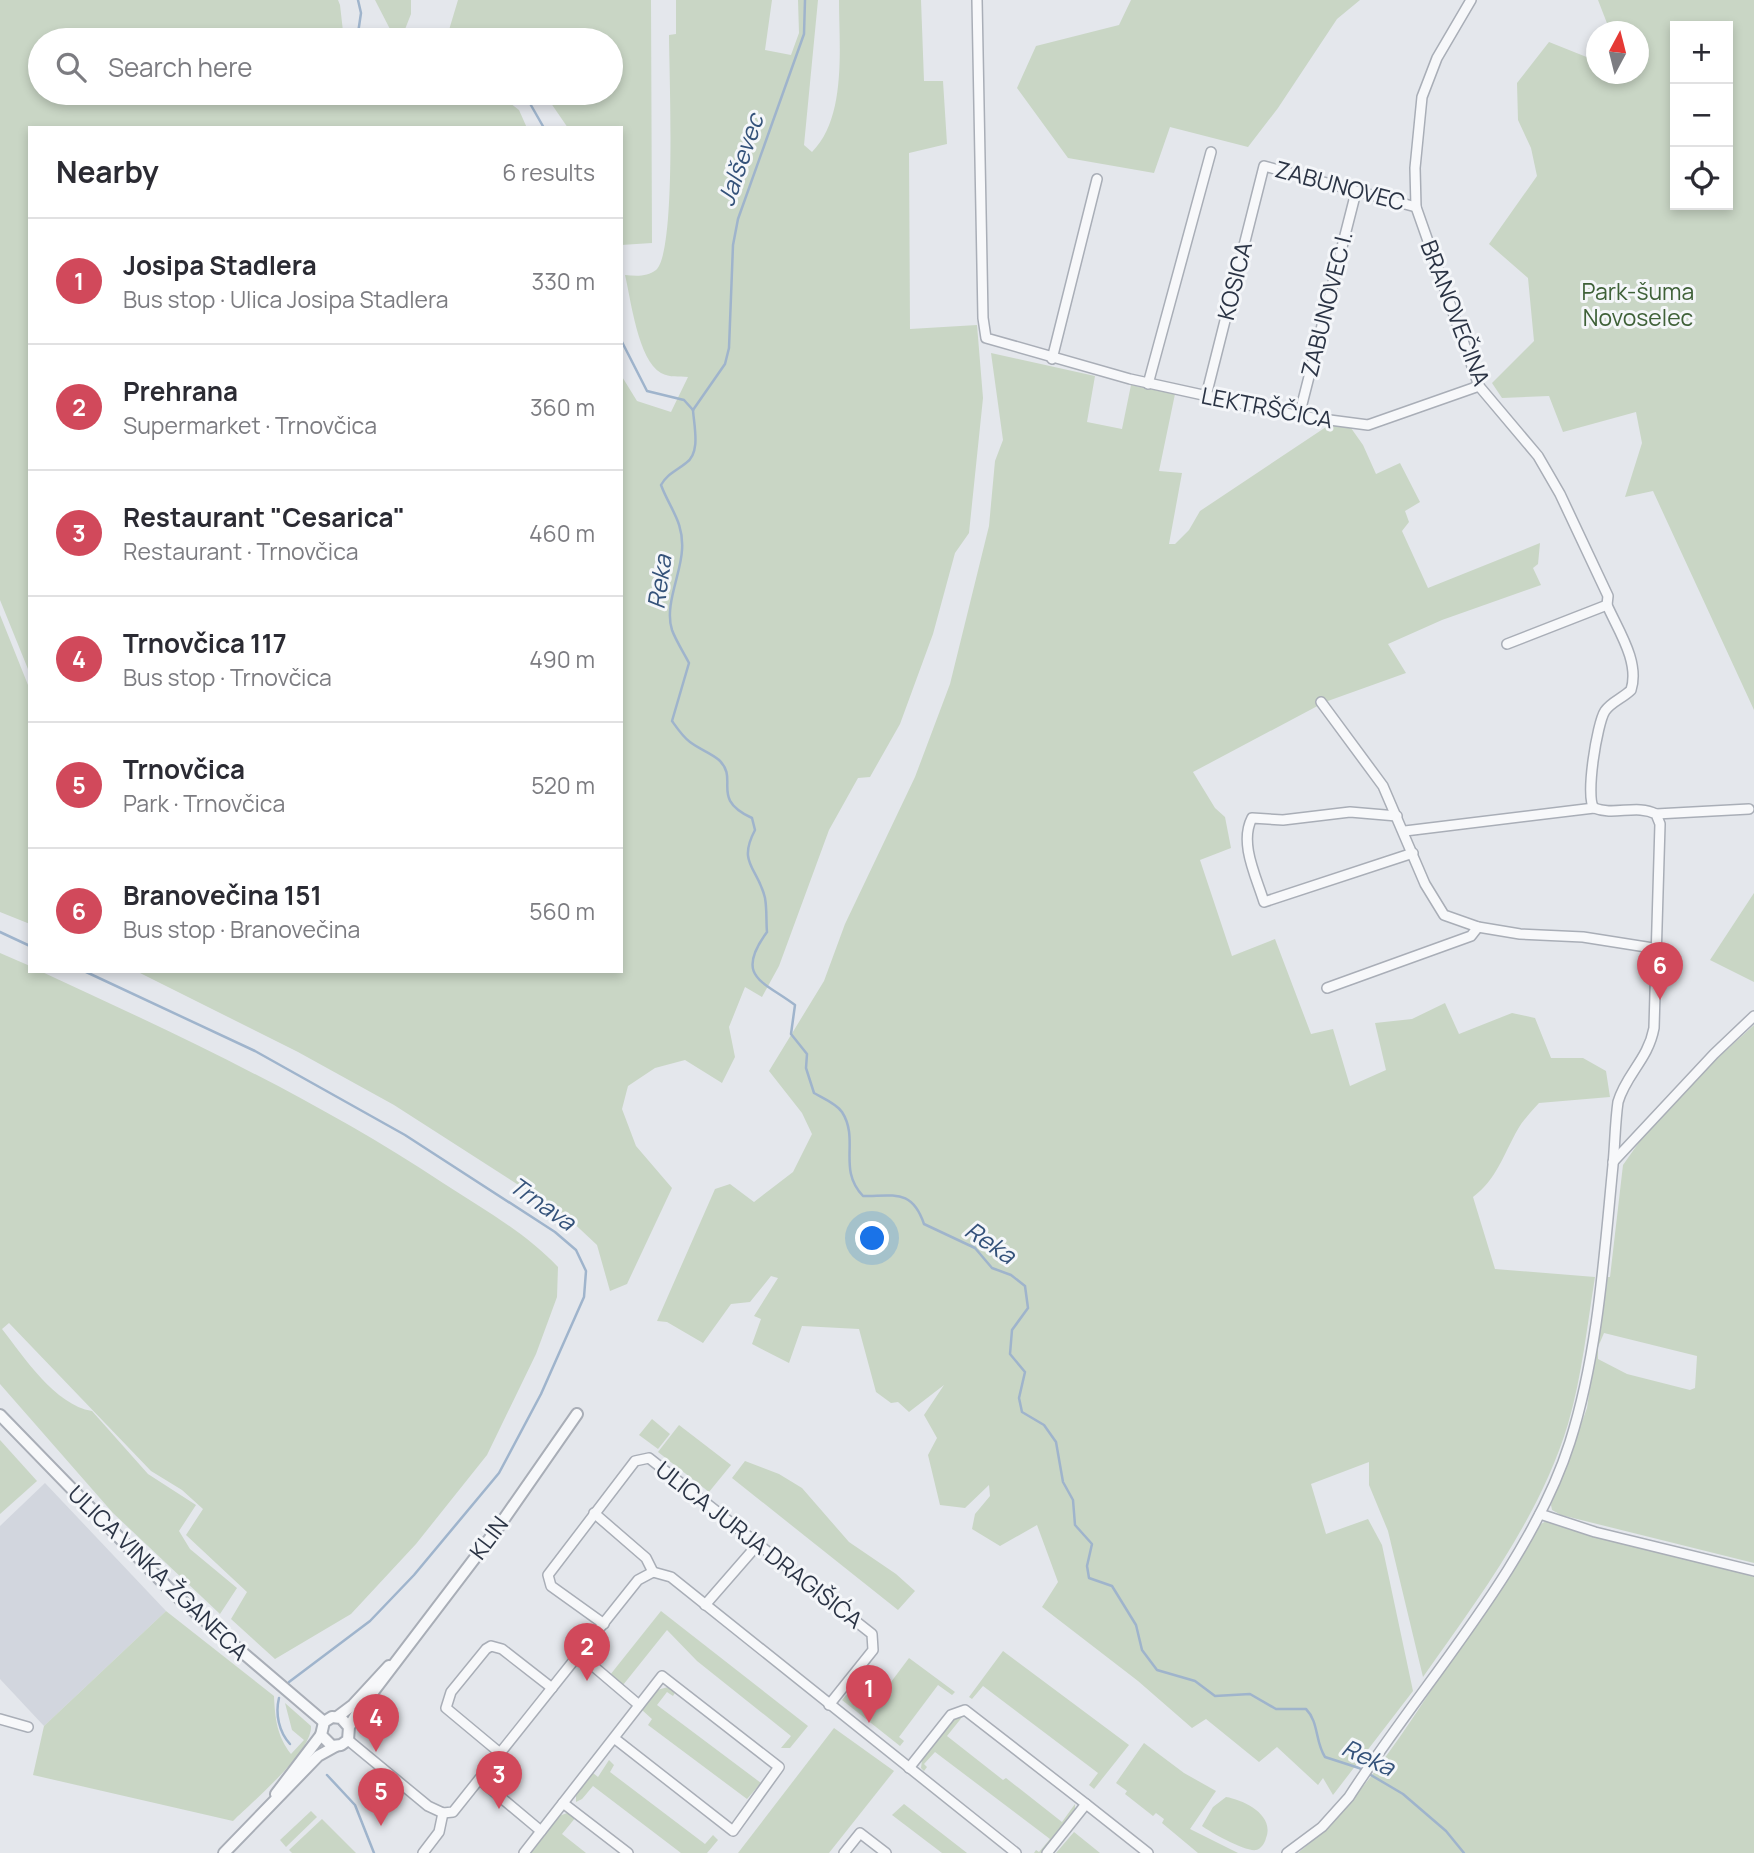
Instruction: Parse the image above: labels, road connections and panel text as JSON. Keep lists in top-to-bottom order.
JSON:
{
  "streets": {
    "street": [
      "ZABUNOVEC",
      "KOSICA",
      "ZABUNOVEC I.",
      "BRANOVEČINA",
      "LEKTRŠČICA",
      "KLIN",
      "ULICA JURJA DRAGIŠIĆA",
      "ULICA VINKA ŽGANECA"
    ]
  },
  "crossings": [
    ["ZABUNOVEC", "KOSICA"],
    ["ZABUNOVEC", "ZABUNOVEC I."],
    ["ZABUNOVEC", "BRANOVEČINA"],
    ["KOSICA", "LEKTRŠČICA"],
    ["ZABUNOVEC I.", "LEKTRŠČICA"],
    ["BRANOVEČINA", "LEKTRŠČICA"],
    ["KLIN", "ULICA VINKA ŽGANECA"]
  ],
  "water": ["Jalševec", "Reka", "Trnava"],
  "parks": ["Park-šuma Novoselec"],
  "north": "top",
  "page": {
    "map_buttons": ["+", "−"],
    "search": "Search here",
    "heading": ["Nearby", "6 results"],
    "list": [
      {
        "mark": "1",
        "name": "Josipa Stadlera",
        "note": "Bus stop · Ulica Josipa Stadlera",
        "value": "330 m"
      },
      {
        "mark": "2",
        "name": "Prehrana",
        "note": "Supermarket · Trnovčica",
        "value": "360 m"
      },
      {
        "mark": "3",
        "name": "Restaurant \"Cesarica\"",
        "note": "Restaurant · Trnovčica",
        "value": "460 m"
      },
      {
        "mark": "4",
        "name": "Trnovčica 117",
        "note": "Bus stop · Trnovčica",
        "value": "490 m"
      },
      {
        "mark": "5",
        "name": "Trnovčica",
        "note": "Park · Trnovčica",
        "value": "520 m"
      },
      {
        "mark": "6",
        "name": "Branovečina 151",
        "note": "Bus stop · Branovečina",
        "value": "560 m"
      }
    ],
    "pins": [
      "6",
      "2",
      "1",
      "4",
      "3",
      "5"
    ]
  }
}
